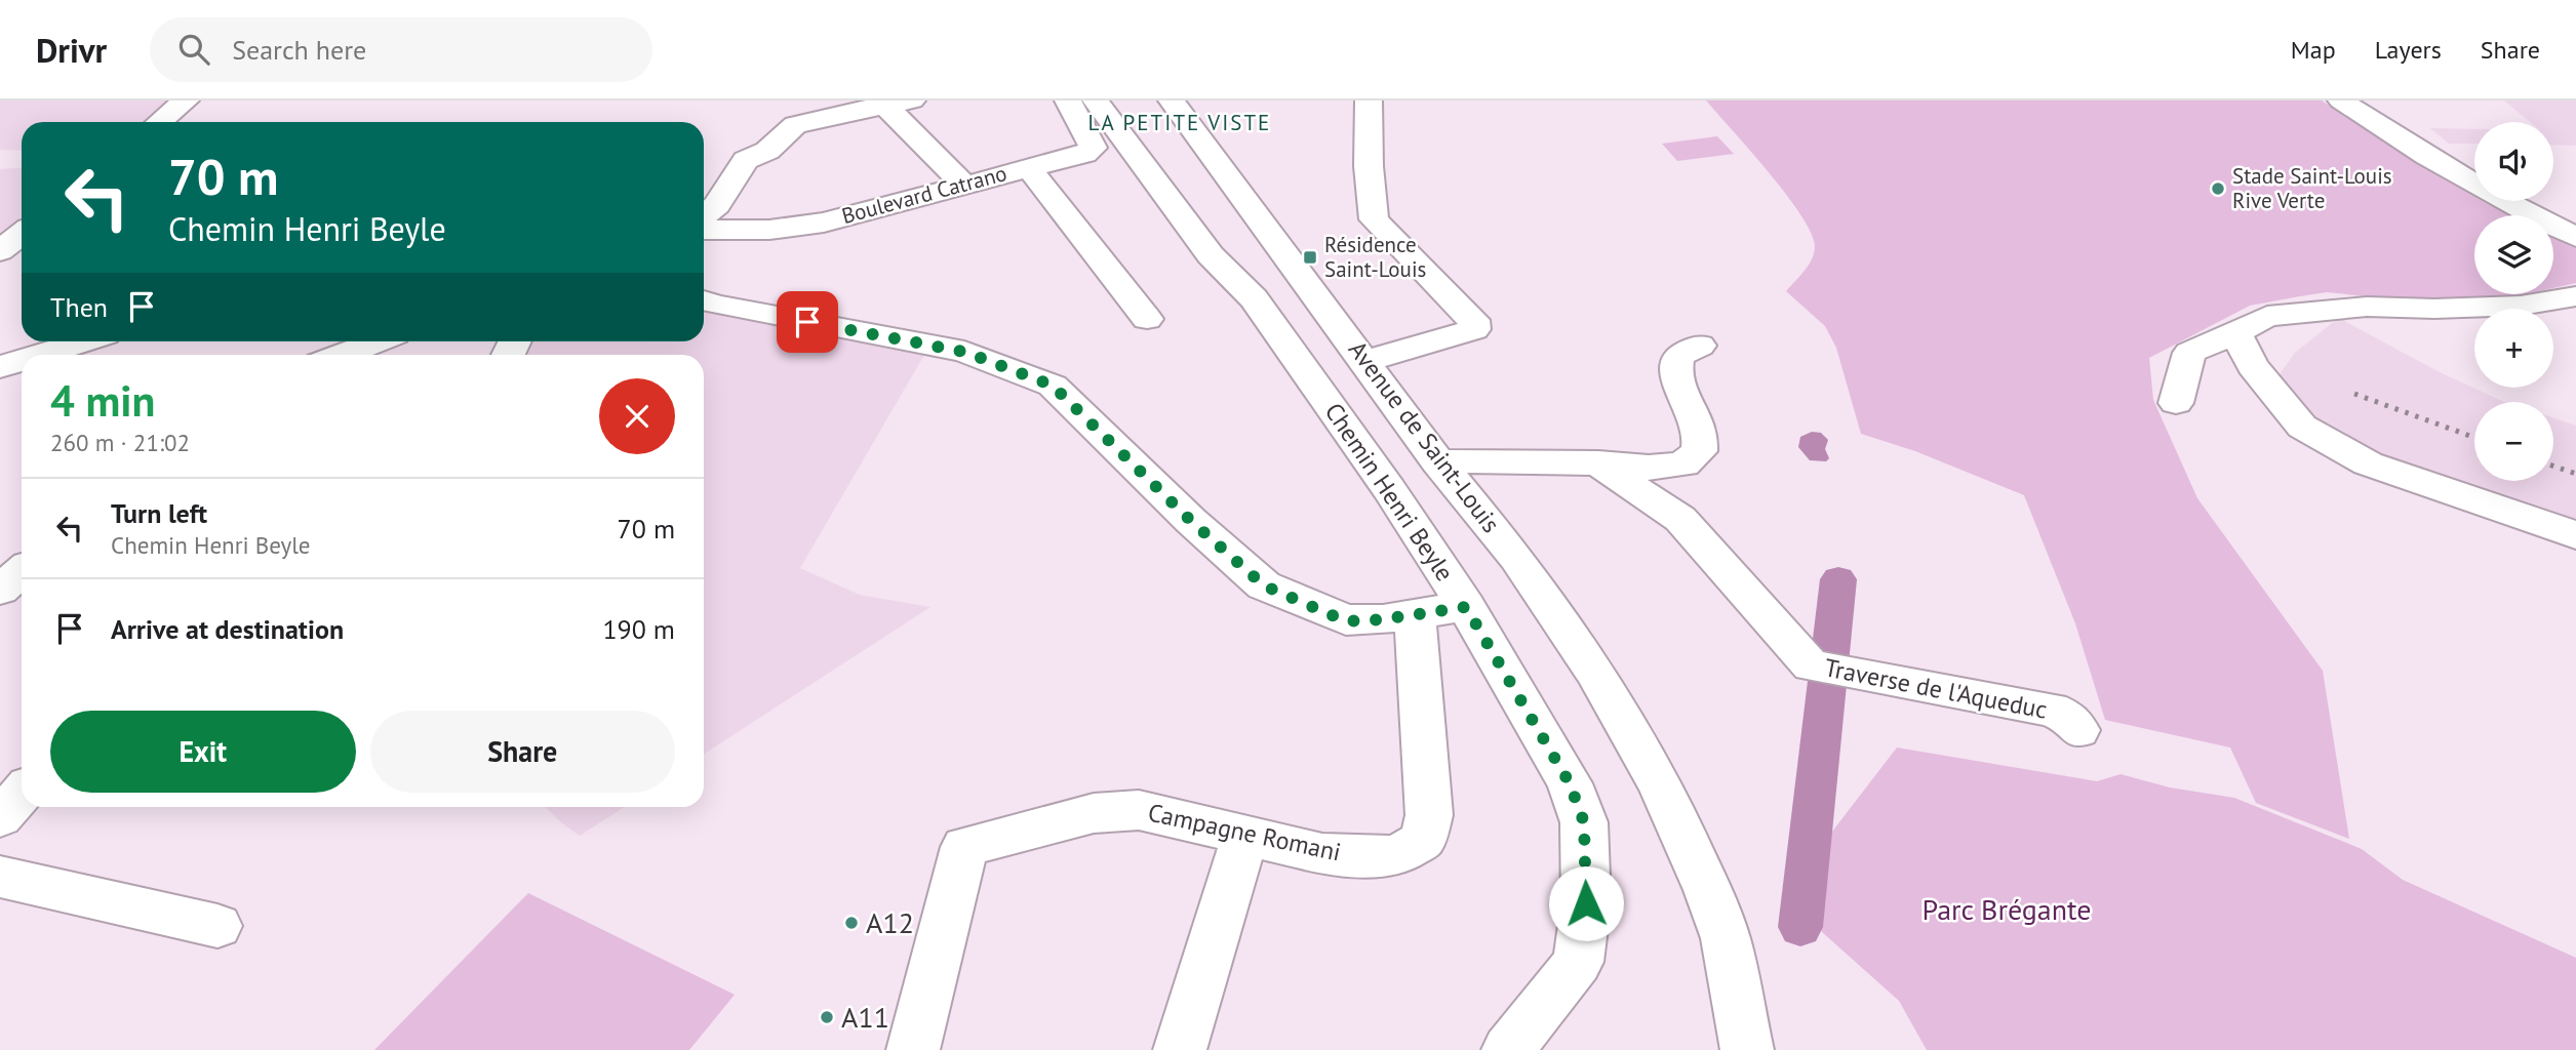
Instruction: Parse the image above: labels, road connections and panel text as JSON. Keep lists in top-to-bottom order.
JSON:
{
  "streets": {
    "street": [
      "Boulevard Catrano",
      "Avenue de Saint-Louis",
      "Chemin Henri Beyle",
      "Traverse de l'Aqueduc",
      "Campagne Romani"
    ]
  },
  "crossings": [
    ["Chemin Henri Beyle", "Campagne Romani"]
  ],
  "districts": ["LA PETITE VISTE"],
  "parks": ["Parc Brégante"],
  "places": {
    "other": ["Stade Saint-Louis Rive Verte", "A12", "A11"],
    "transit": ["Résidence Saint-Louis"]
  },
  "page": {
    "header": "Drivr",
    "search": "Search here",
    "nav": ["Map", "Layers", "Share"],
    "map_buttons": ["+", "−"],
    "turn": ["70 m", "Chemin Henri Beyle"],
    "then": "Then",
    "heading": ["4 min", "260 m · 21:02"],
    "list": [
      {
        "name": "Turn left",
        "note": "Chemin Henri Beyle",
        "value": "70 m"
      },
      {
        "name": "Arrive at destination",
        "value": "190 m"
      }
    ],
    "buttons": ["Exit", "Share"]
  }
}
